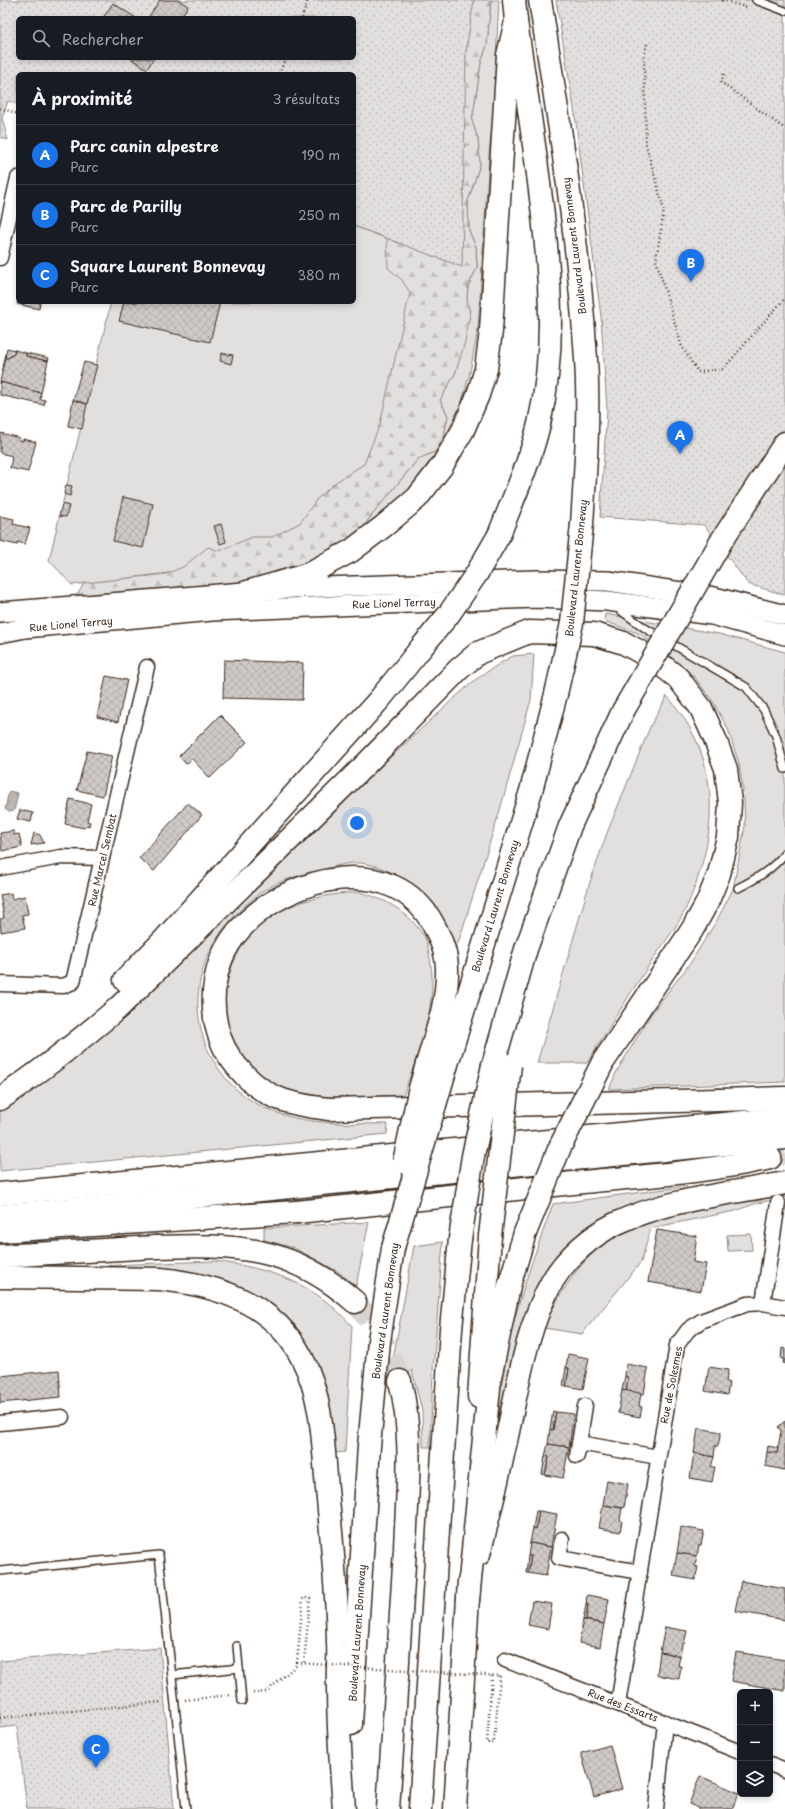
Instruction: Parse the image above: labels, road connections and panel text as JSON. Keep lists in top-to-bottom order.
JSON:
{
  "streets": {
    "highway": ["Boulevard Laurent Bonnevay"],
    "main road": ["Rue Lionel Terray"],
    "street": ["Rue Marcel Sembat", "Rue de Solesmes", "Rue des Essarts"]
  },
  "crossings": [
    ["Rue de Solesmes", "Rue des Essarts"]
  ],
  "page": {
    "search": "Rechercher",
    "heading": ["À proximité", "3 résultats"],
    "list": [
      {
        "mark": "A",
        "name": "Parc canin alpestre",
        "note": "Parc",
        "value": "190 m"
      },
      {
        "mark": "B",
        "name": "Parc de Parilly",
        "note": "Parc",
        "value": "250 m"
      },
      {
        "mark": "C",
        "name": "Square Laurent Bonnevay",
        "note": "Parc",
        "value": "380 m"
      }
    ],
    "pins": ["B", "A", "C"],
    "map_buttons": ["+", "−"]
  }
}
